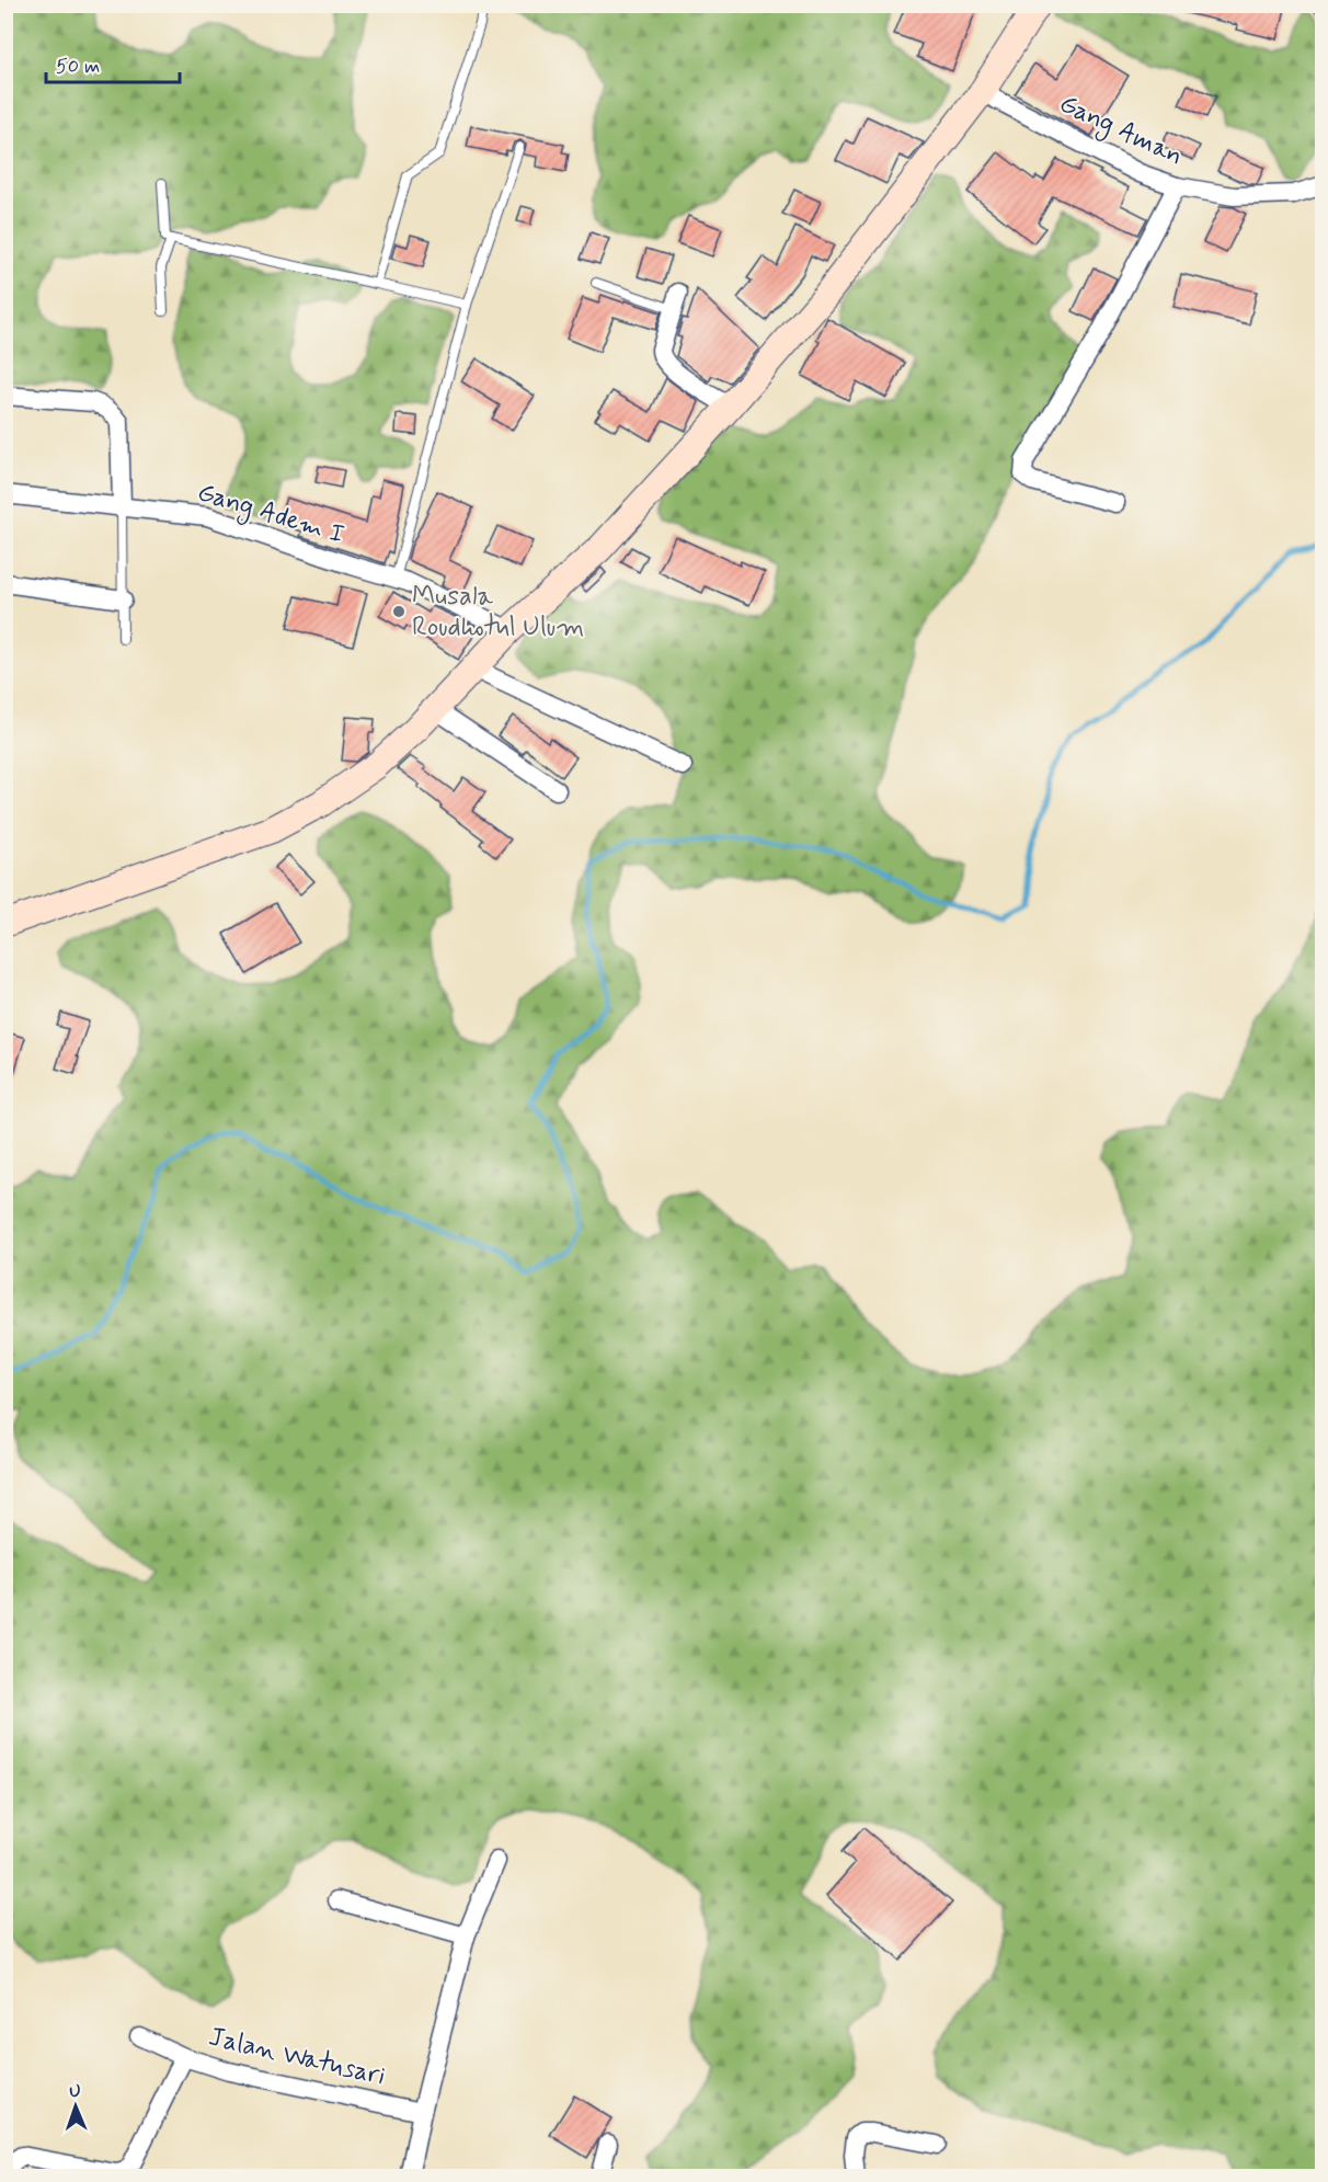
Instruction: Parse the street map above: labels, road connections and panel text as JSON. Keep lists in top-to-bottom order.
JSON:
{
  "streets": {
    "street": ["Gang Aman", "Gang Adem I", "Jalan Watusari"]
  },
  "places": ["Musala Roudhotul Ulum"],
  "scale_bar": "50 m",
  "north": "top"
}
